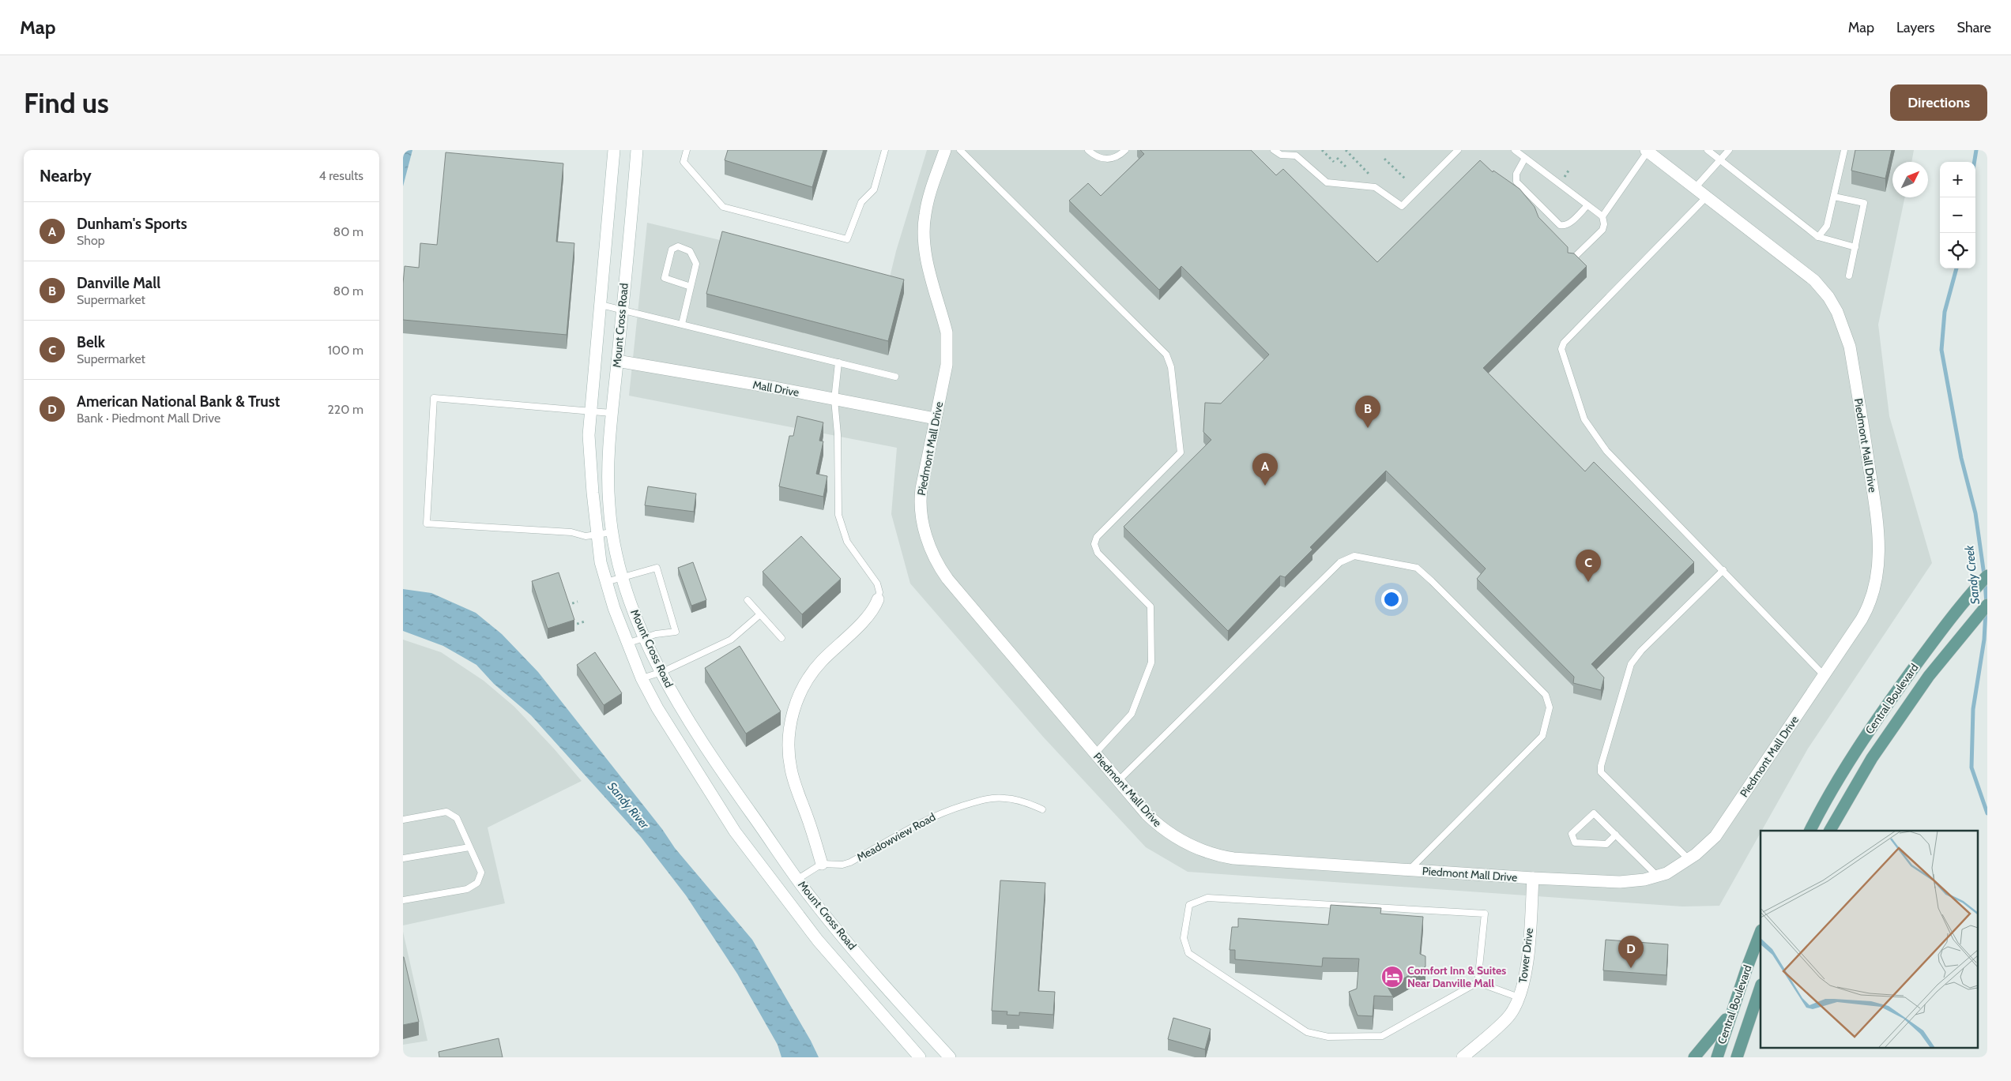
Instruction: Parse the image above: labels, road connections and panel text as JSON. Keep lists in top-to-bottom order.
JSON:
{
  "streets": {
    "main road": ["Central Boulevard"],
    "street": [
      "Mount Cross Road",
      "Mall Drive",
      "Piedmont Mall Drive",
      "Tower Drive"
    ],
    "lane": ["Meadowview Road"]
  },
  "crossings": [
    ["Mount Cross Road", "Mall Drive"],
    ["Mall Drive", "Piedmont Mall Drive"],
    ["Piedmont Mall Drive", "Tower Drive"]
  ],
  "water": ["Sandy Creek", "Sandy River"],
  "places": {
    "hotel": ["Comfort Inn & Suites Near Danville Mall"]
  },
  "north": "top right",
  "page": {
    "header": "Map",
    "nav": ["Map", "Layers", "Share"],
    "buttons": "Directions",
    "title": "Find us",
    "heading": ["Nearby", "4 results"],
    "map_buttons": ["+", "−"],
    "list": [
      {
        "mark": "A",
        "name": "Dunham's Sports",
        "note": "Shop",
        "value": "80 m"
      },
      {
        "mark": "B",
        "name": "Danville Mall",
        "note": "Supermarket",
        "value": "80 m"
      },
      {
        "mark": "C",
        "name": "Belk",
        "note": "Supermarket",
        "value": "100 m"
      },
      {
        "mark": "D",
        "name": "American National Bank & Trust",
        "note": "Bank · Piedmont Mall Drive",
        "value": "220 m"
      }
    ],
    "pins": [
      "B",
      "A",
      "C",
      "D"
    ]
  }
}
